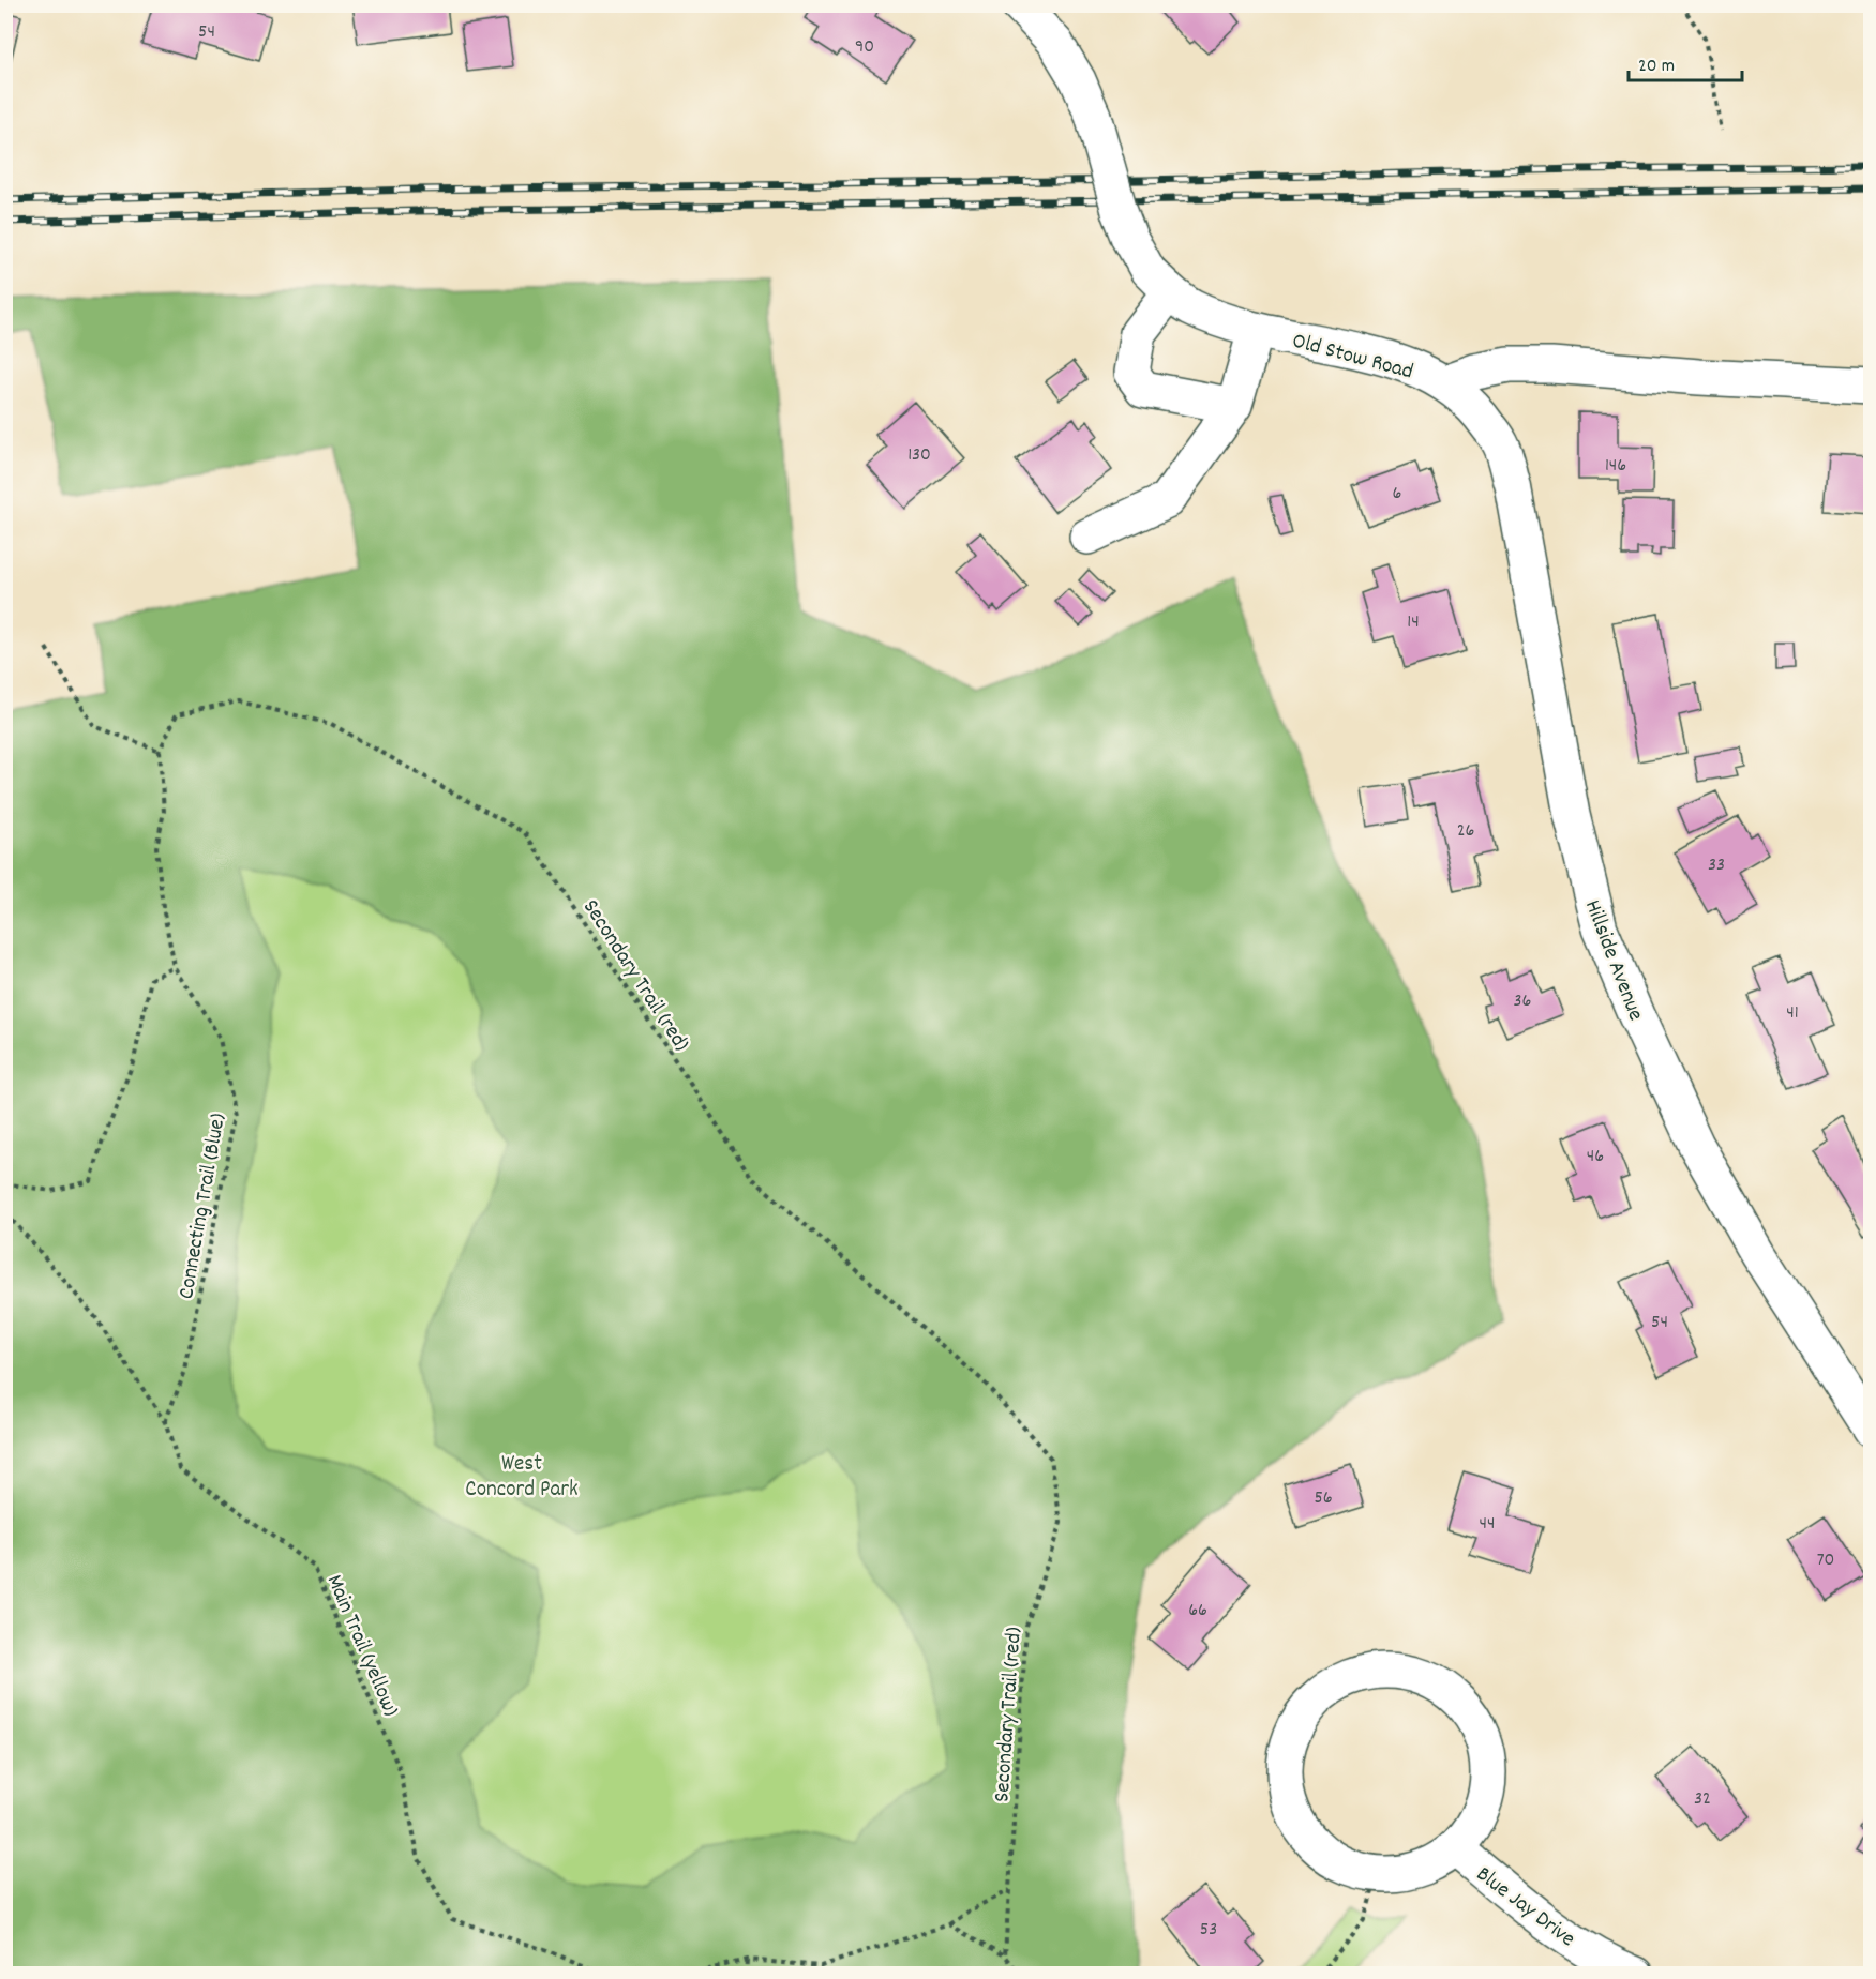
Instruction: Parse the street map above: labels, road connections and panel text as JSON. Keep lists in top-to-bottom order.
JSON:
{
  "streets": {
    "street": ["Old Stow Road", "Hillside Avenue", "Blue Jay Drive"],
    "path": ["Secondary Trail (red)", "Connecting Trail (Blue)", "Main Trail (yellow)"]
  },
  "crossings": [
    ["Old Stow Road", "Hillside Avenue"],
    ["Secondary Trail (red)", "Connecting Trail (Blue)"],
    ["Connecting Trail (Blue)", "Main Trail (yellow)"]
  ],
  "parks": ["West Concord Park"],
  "house_numbers": [
    "54",
    "90",
    "130",
    "146",
    "6",
    "14",
    "26",
    "33",
    "36",
    "41",
    "46",
    "54",
    "56",
    "44",
    "70",
    "66",
    "32",
    "53"
  ],
  "scale_bar": "20 m"
}
